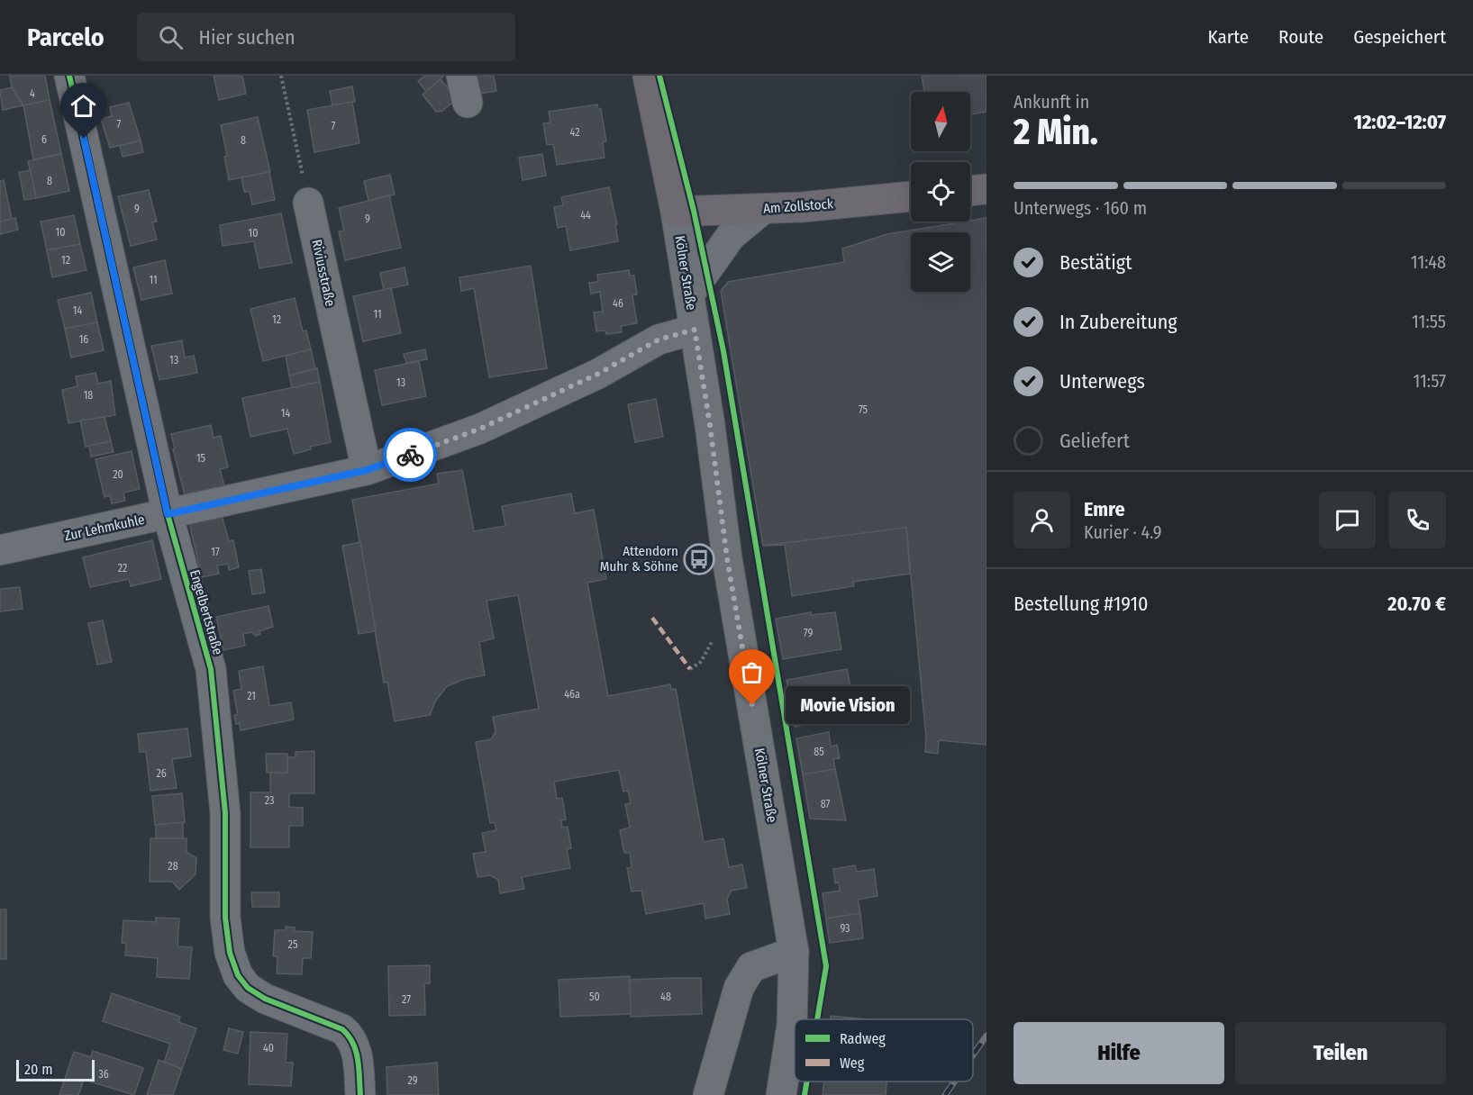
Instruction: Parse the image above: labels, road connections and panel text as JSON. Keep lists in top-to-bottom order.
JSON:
{
  "streets": {
    "main road": ["Am Zollstock", "Kölner Straße"],
    "street": ["Riviusstraße", "Zur Lehmkuhle", "Engelbertstraße"]
  },
  "crossings": [
    ["Am Zollstock", "Kölner Straße"],
    ["Riviusstraße", "Zur Lehmkuhle"],
    ["Kölner Straße", "Zur Lehmkuhle"],
    ["Zur Lehmkuhle", "Engelbertstraße"]
  ],
  "places": {
    "bus stop": ["Attendorn Muhr & Söhne"],
    "other": ["Movie Vision"]
  },
  "house_numbers": [
    "4",
    "7",
    "7",
    "42",
    "6",
    "8",
    "8",
    "9",
    "44",
    "9",
    "10",
    "10",
    "12",
    "11",
    "46",
    "14",
    "11",
    "12",
    "16",
    "13",
    "13",
    "18",
    "75",
    "14",
    "15",
    "20",
    "17",
    "22",
    "79",
    "46a",
    "21",
    "85",
    "26",
    "23",
    "87",
    "28",
    "93",
    "25",
    "50",
    "48",
    "27",
    "40",
    "36",
    "29"
  ],
  "legend": ["Radweg", "Weg"],
  "scale_bar": "20 m",
  "north": "top",
  "page": {
    "header": "Parcelo",
    "search": "Hier suchen",
    "nav": ["Karte", "Route", "Gespeichert"],
    "heading": ["2 Min.", "Ankunft in", "12:02–12:07"],
    "panel": [
      "Emre",
      "Kurier · 4.9",
      "Bestellung #1910",
      "20.70 €"
    ],
    "bar": "Unterwegs · 160 m",
    "list": [
      ["Bestätigt", "11:48"],
      ["In Zubereitung", "11:55"],
      ["Unterwegs", "11:57"],
      "Geliefert"
    ],
    "bubble": "Movie Vision",
    "buttons": ["Hilfe", "Teilen"],
    "scale": "20 m"
  }
}
